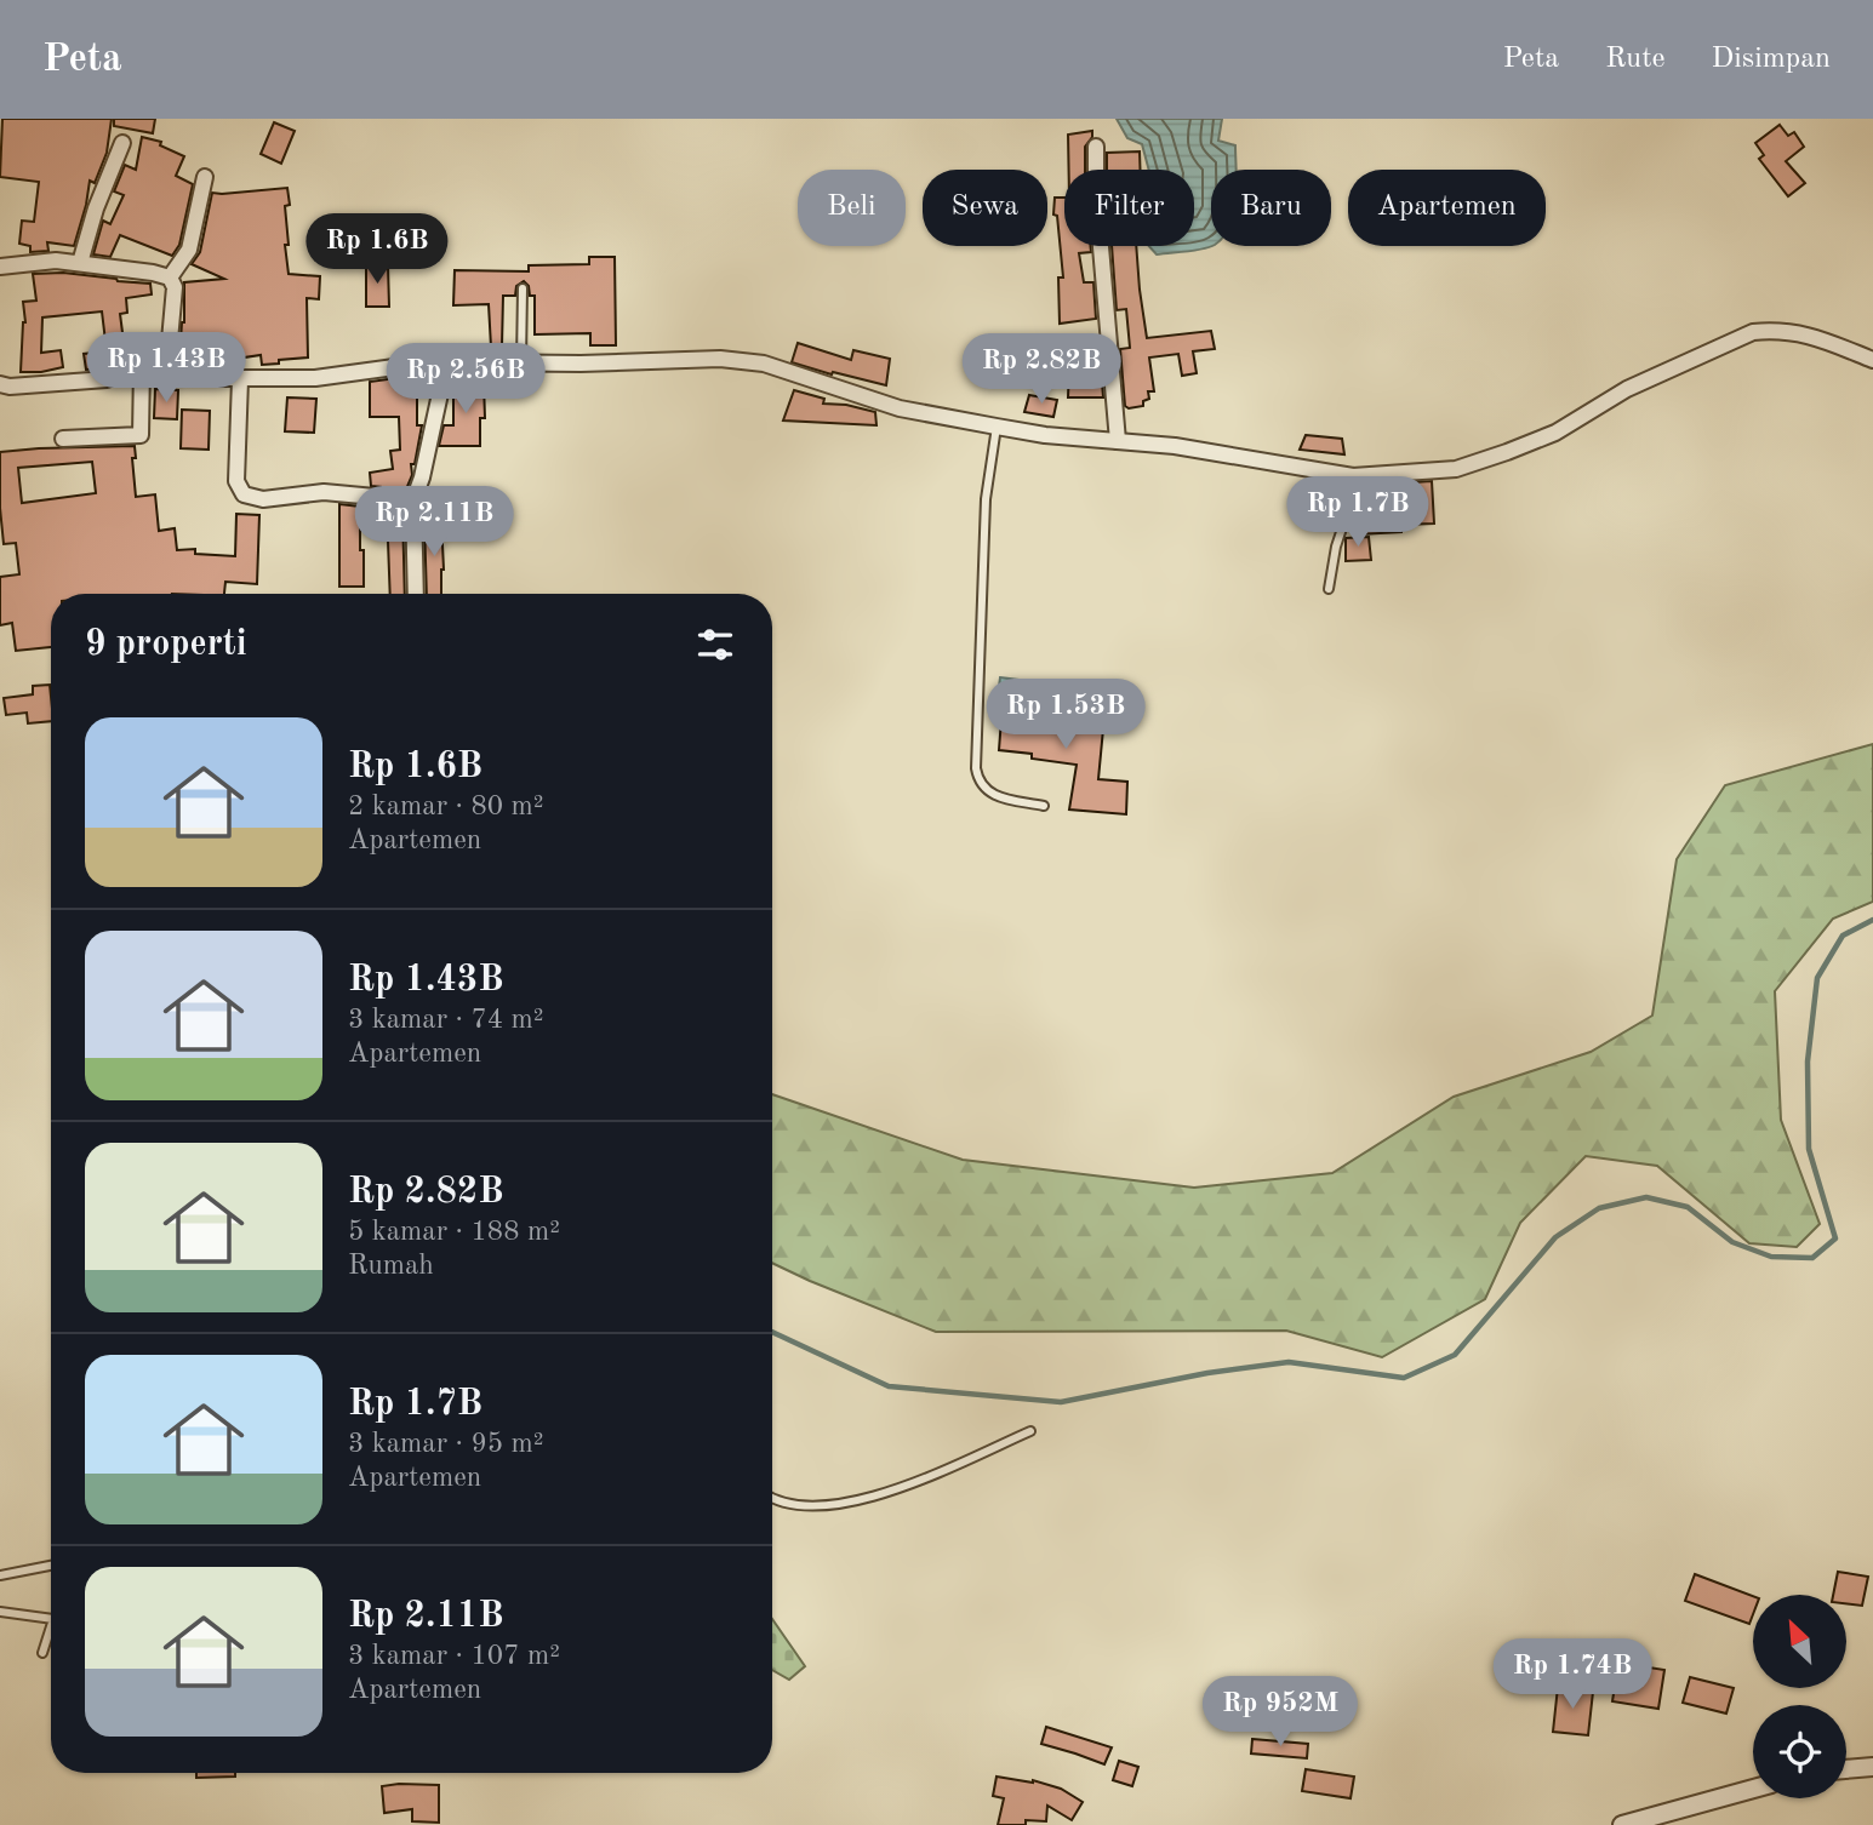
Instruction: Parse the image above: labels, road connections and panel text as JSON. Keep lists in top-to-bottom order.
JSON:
{
  "north": "top left",
  "page": {
    "header": "Peta",
    "nav": ["Peta", "Rute", "Disimpan"],
    "chip": [
      "Beli",
      "Sewa",
      "Filter",
      "Baru",
      "Apartemen"
    ],
    "price": [
      "Rp 1.6B",
      "Rp 1.43B",
      "Rp 2.82B",
      "Rp 2.56B",
      "Rp 1.7B",
      "Rp 2.11B",
      "Rp 1.53B",
      "Rp 1.74B",
      "Rp 952M"
    ],
    "heading": "9 properti",
    "list": [
      {
        "name": "Rp 1.6B",
        "note": "2 kamar · 80 m² · Apartemen"
      },
      {
        "name": "Rp 1.43B",
        "note": "3 kamar · 74 m² · Apartemen"
      },
      {
        "name": "Rp 2.82B",
        "note": "5 kamar · 188 m² · Rumah"
      },
      {
        "name": "Rp 1.7B",
        "note": "3 kamar · 95 m² · Apartemen"
      },
      {
        "name": "Rp 2.11B",
        "note": "3 kamar · 107 m² · Apartemen"
      }
    ]
  }
}
